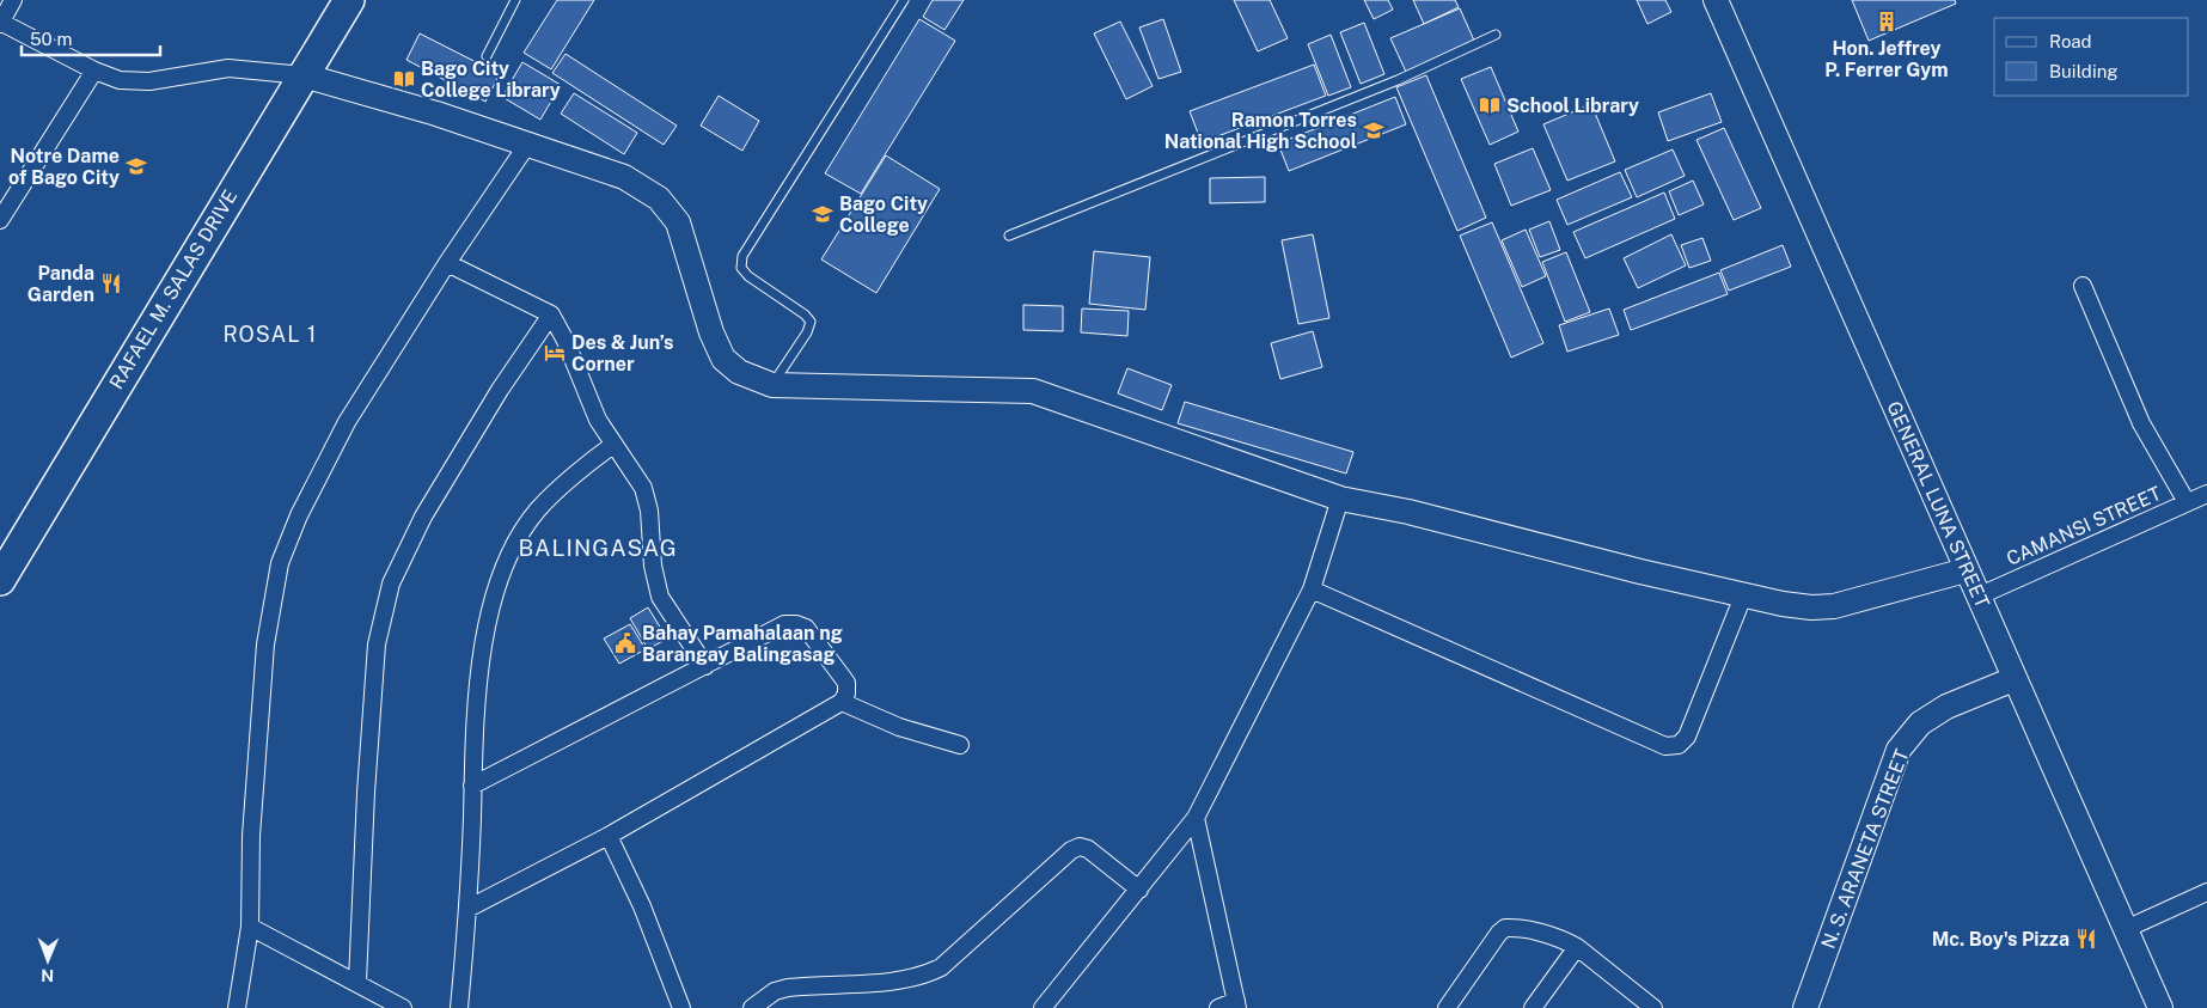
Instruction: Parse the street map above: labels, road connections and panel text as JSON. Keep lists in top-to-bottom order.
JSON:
{
  "streets": {
    "highway": ["RAFAEL M. SALAS DRIVE"],
    "street": ["GENERAL LUNA STREET", "CAMANSI STREET", "N. S. ARANETA STREET"]
  },
  "crossings": [
    ["GENERAL LUNA STREET", "CAMANSI STREET"],
    ["GENERAL LUNA STREET", "N. S. ARANETA STREET"]
  ],
  "districts": ["ROSAL 1", "BALINGASAG"],
  "places": {
    "building": ["Hon. Jeffrey P. Ferrer Gym"],
    "library": ["Bago City College Library", "School Library"],
    "school or university": ["Ramon Torres National High School", "Notre Dame of Bago City", "Bago City College"],
    "restaurant": ["Panda Garden", "Mc. Boy's Pizza"],
    "hotel": ["Des & Jun’s Corner"],
    "public building": ["Bahay Pamahalaan ng Barangay Balingasag"]
  },
  "legend": ["Road", "Building"],
  "scale_bar": "50 m",
  "north": "bottom"
}
